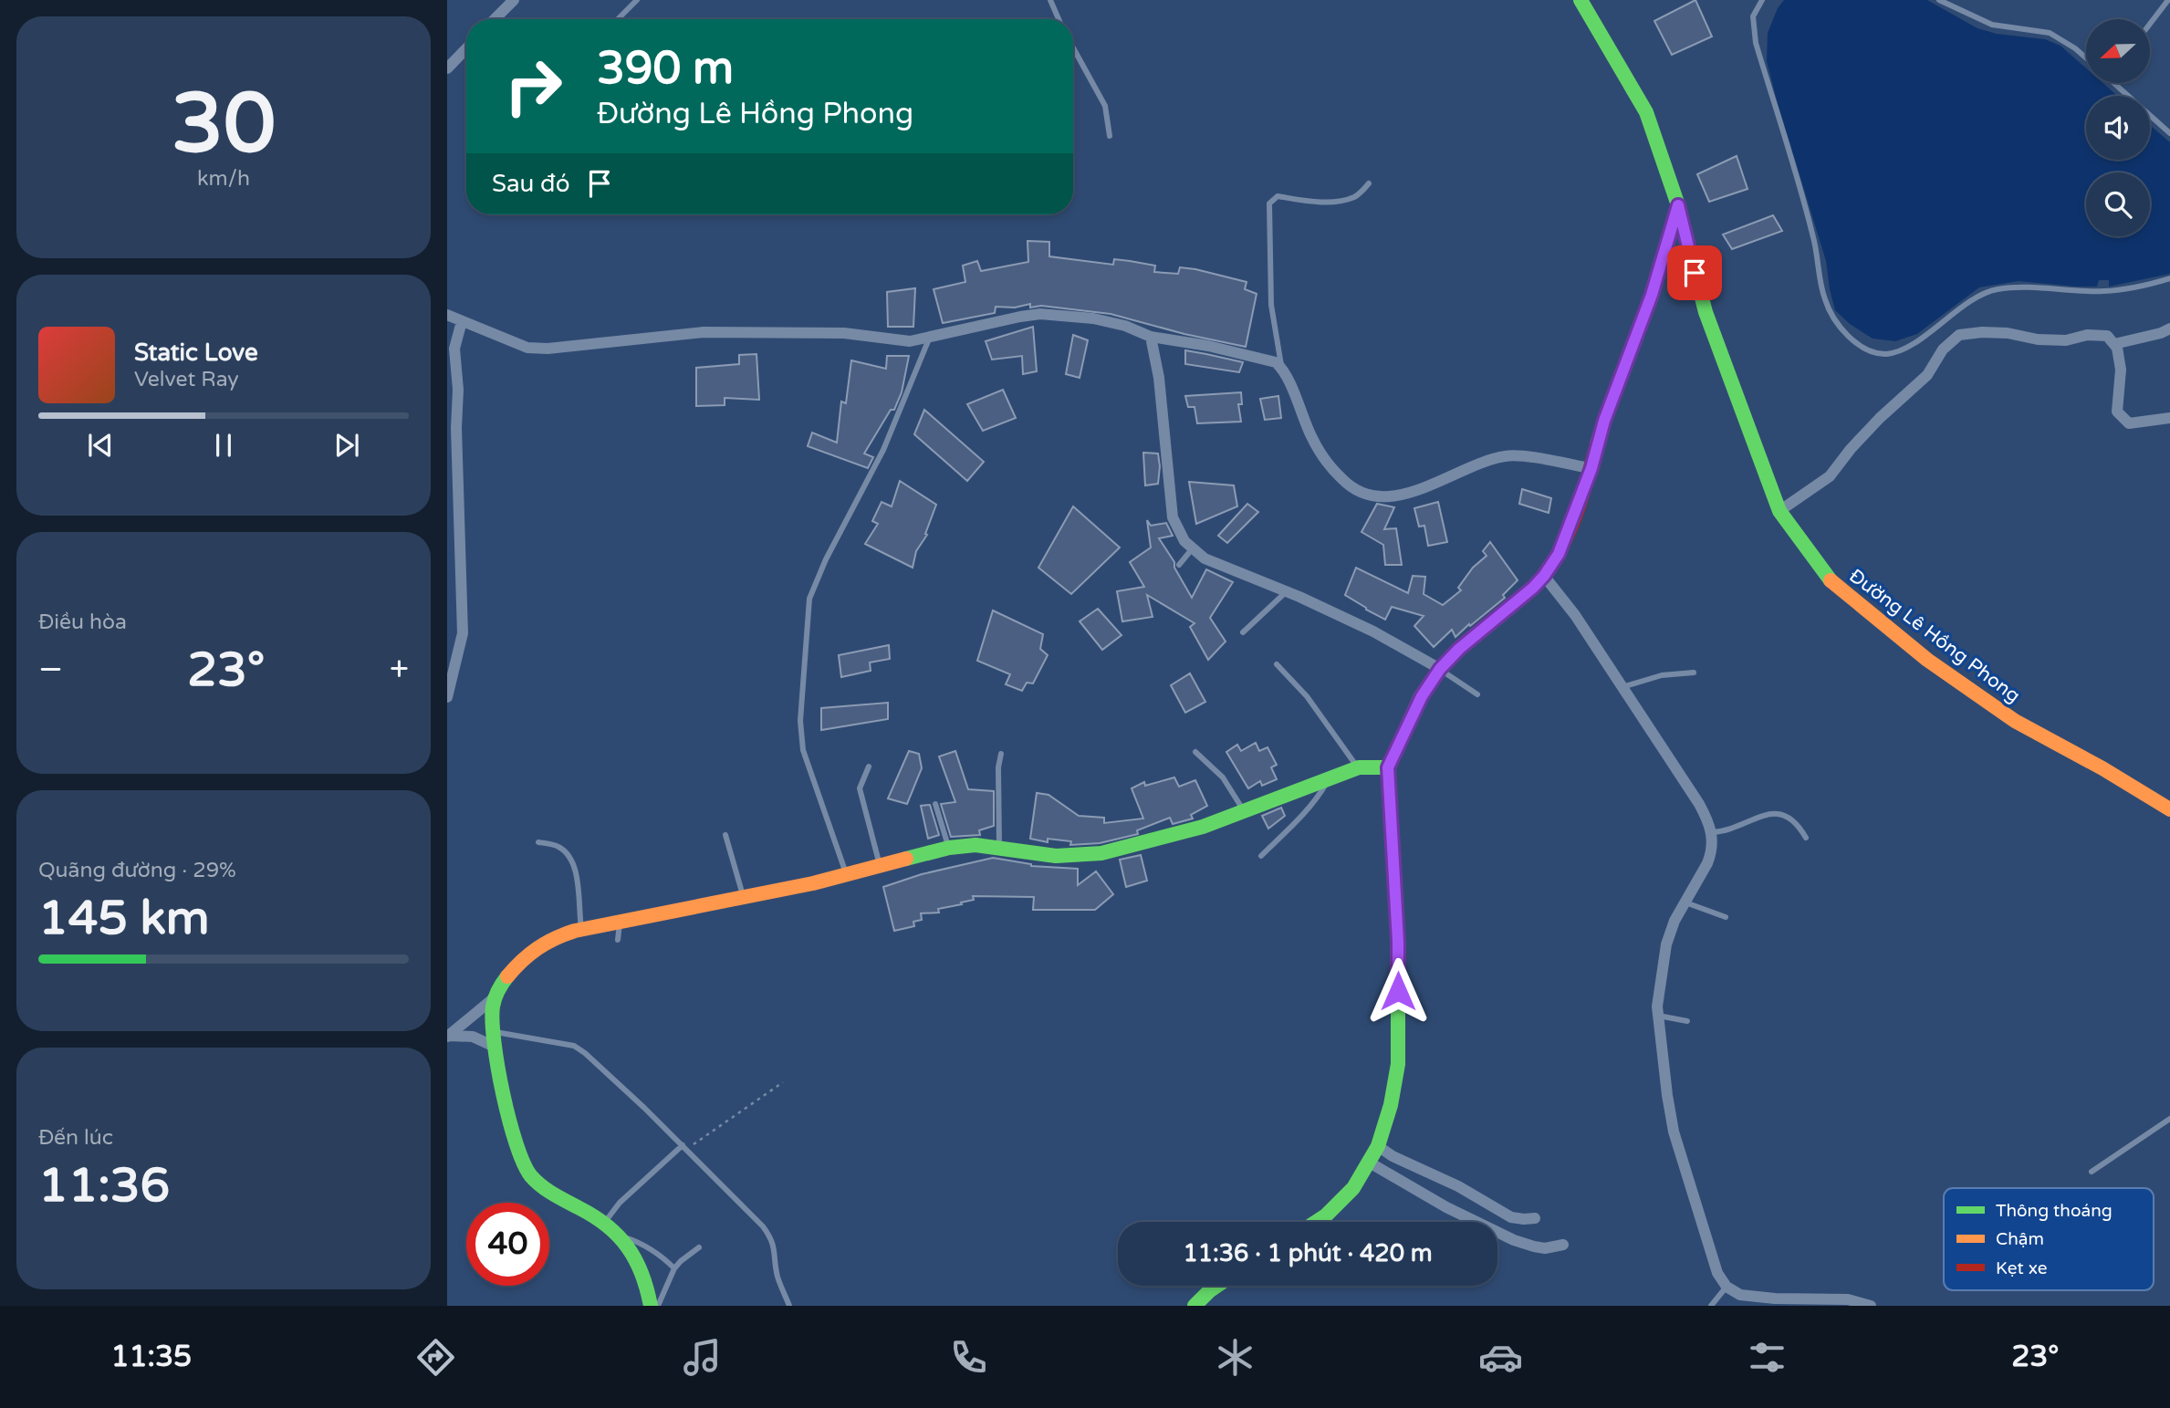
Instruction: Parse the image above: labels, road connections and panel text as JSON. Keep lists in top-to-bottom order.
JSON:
{
  "streets": {
    "street": ["Đường Lê Hồng Phong"]
  },
  "legend": ["Thông thoáng", "Chậm", "Kẹt xe"],
  "north": "left",
  "page": {
    "tile": [
      ["30", "km/h"],
      "Điều hòa",
      ["Quãng đường · 29%", "145 km"],
      ["Đến lúc", "11:36"]
    ],
    "turn": ["390 m", "Đường Lê Hồng Phong"],
    "then": "Sau đó",
    "song": ["Static Love", "Velvet Ray"],
    "heat": ["−", "23°", "+"],
    "limit": "40",
    "trip": "11:36 · 1 phút · 420 m",
    "tabs": ["11:35", "23°"]
  }
}
